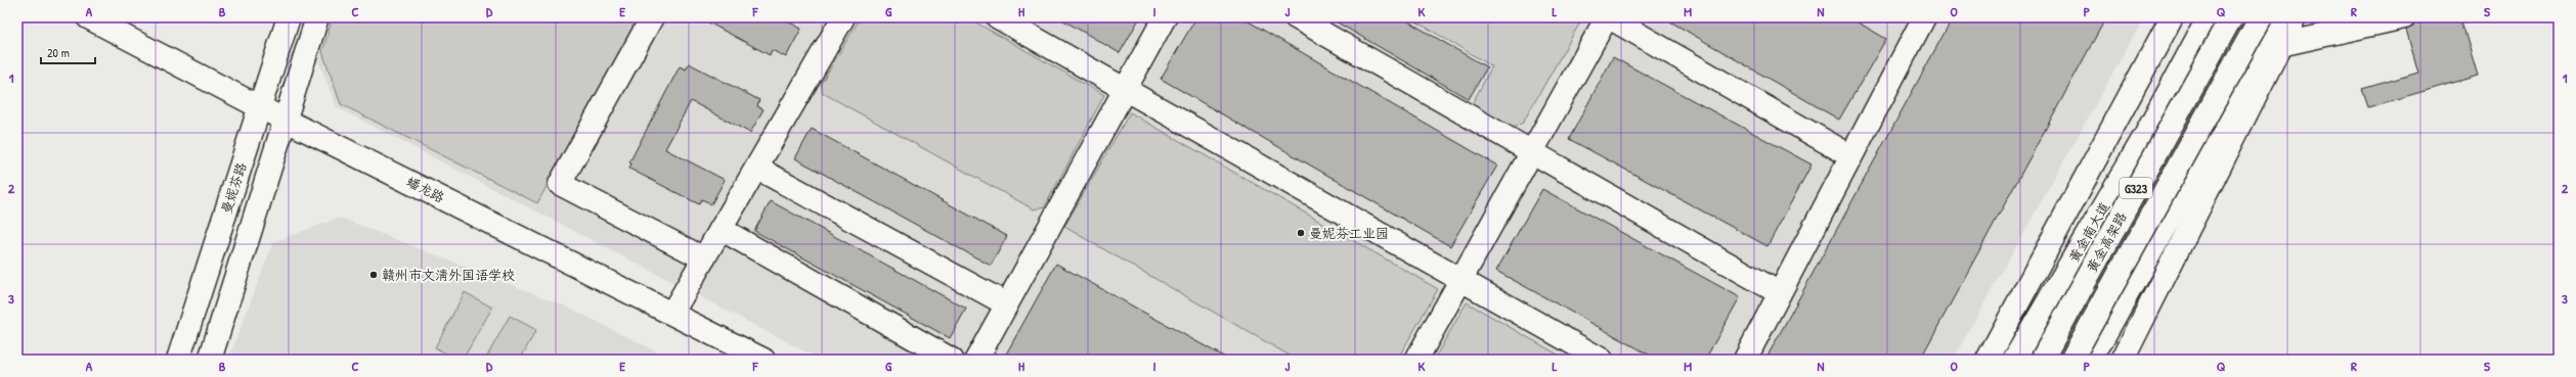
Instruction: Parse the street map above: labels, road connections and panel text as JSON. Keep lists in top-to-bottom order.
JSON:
{
  "streets": {
    "main road": [
      "曼妮芬路",
      "G323",
      "蟠龙路",
      "黄金南大道",
      "黄金高架路"
    ]
  },
  "crossings": [
    ["曼妮芬路", "蟠龙路"]
  ],
  "places": ["曼妮芬工业园", "赣州市文清外国语学校"],
  "scale_bar": "20 m",
  "grid": {
    "columns": [
      "A",
      "B",
      "C",
      "D",
      "E",
      "F",
      "G",
      "H",
      "I",
      "J",
      "K",
      "L",
      "M",
      "N",
      "O",
      "P",
      "Q",
      "R",
      "S"
    ],
    "rows": ["1", "2", "3"]
  }
}
